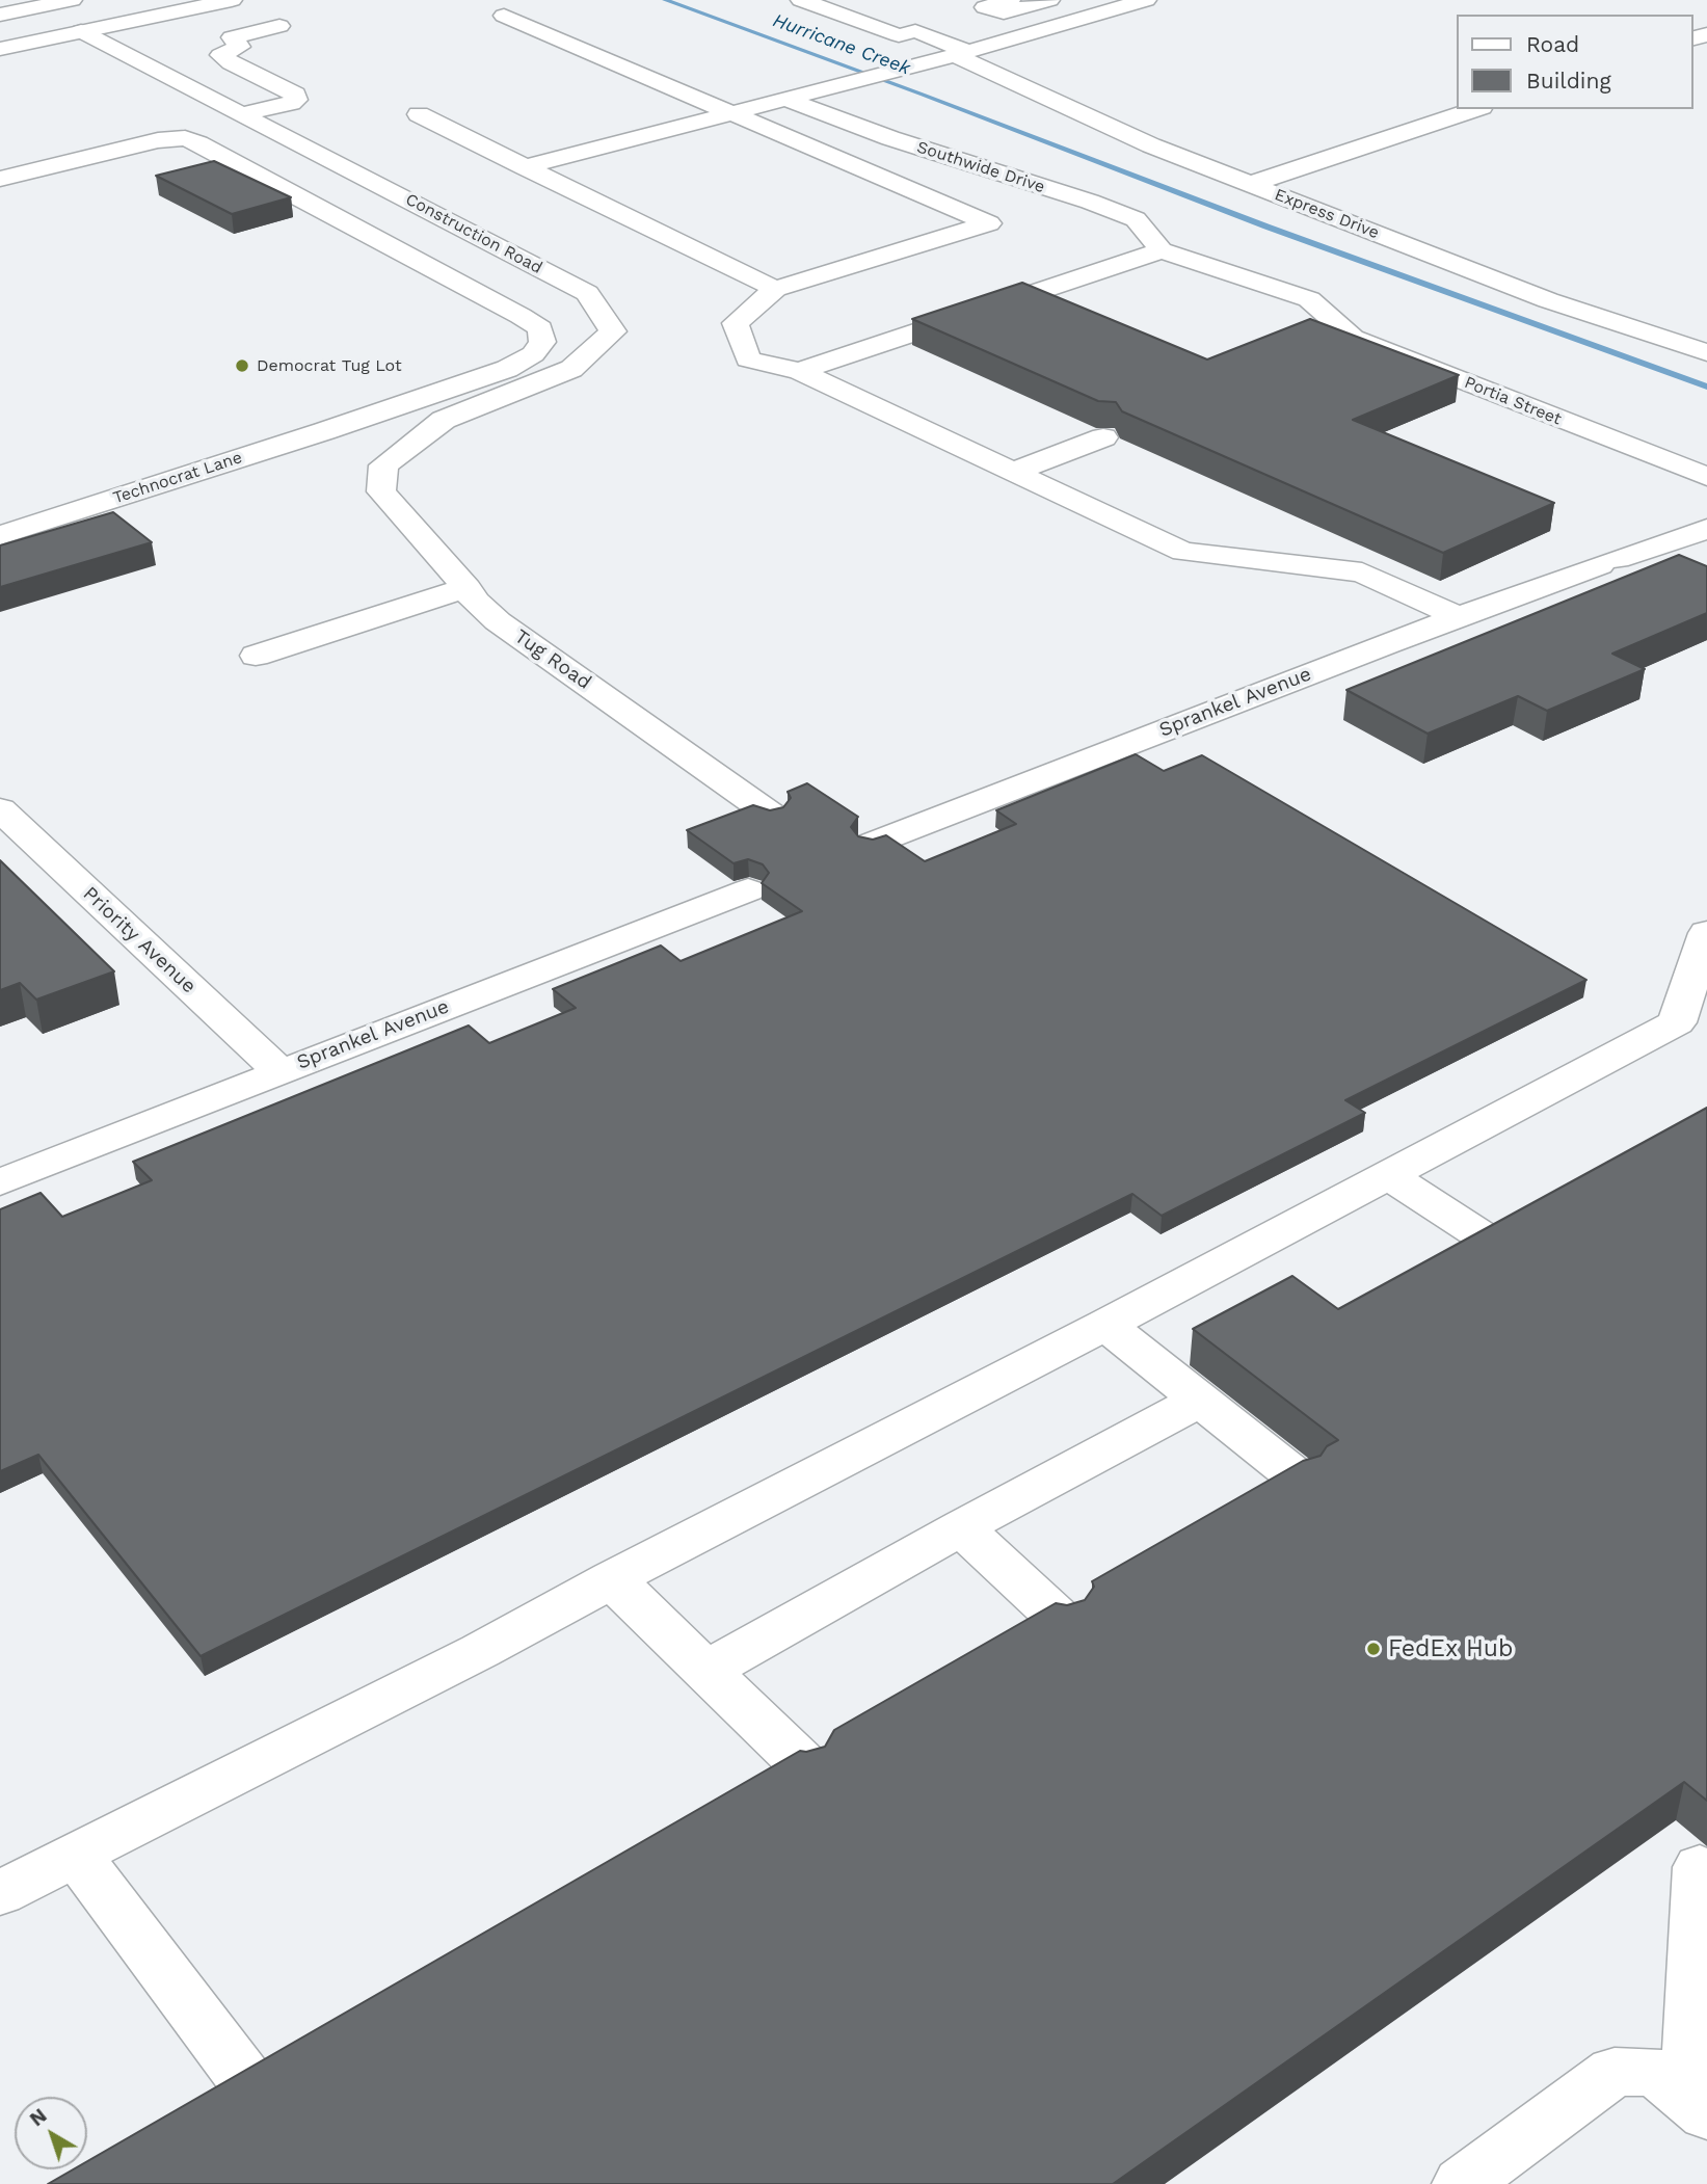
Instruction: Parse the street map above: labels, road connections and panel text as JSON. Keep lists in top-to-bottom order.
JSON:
{
  "streets": {
    "street": [
      "Southwide Drive",
      "Express Drive",
      "Construction Road",
      "Portia Street",
      "Technocrat Lane",
      "Tug Road",
      "Sprankel Avenue",
      "Priority Avenue"
    ]
  },
  "crossings": [
    ["Southwide Drive", "Portia Street"],
    ["Construction Road", "Tug Road"],
    ["Sprankel Avenue", "Priority Avenue"]
  ],
  "water": ["Hurricane Creek"],
  "places": ["Democrat Tug Lot", "FedEx Hub"],
  "legend": ["Road", "Building"],
  "north": "top left"
}
